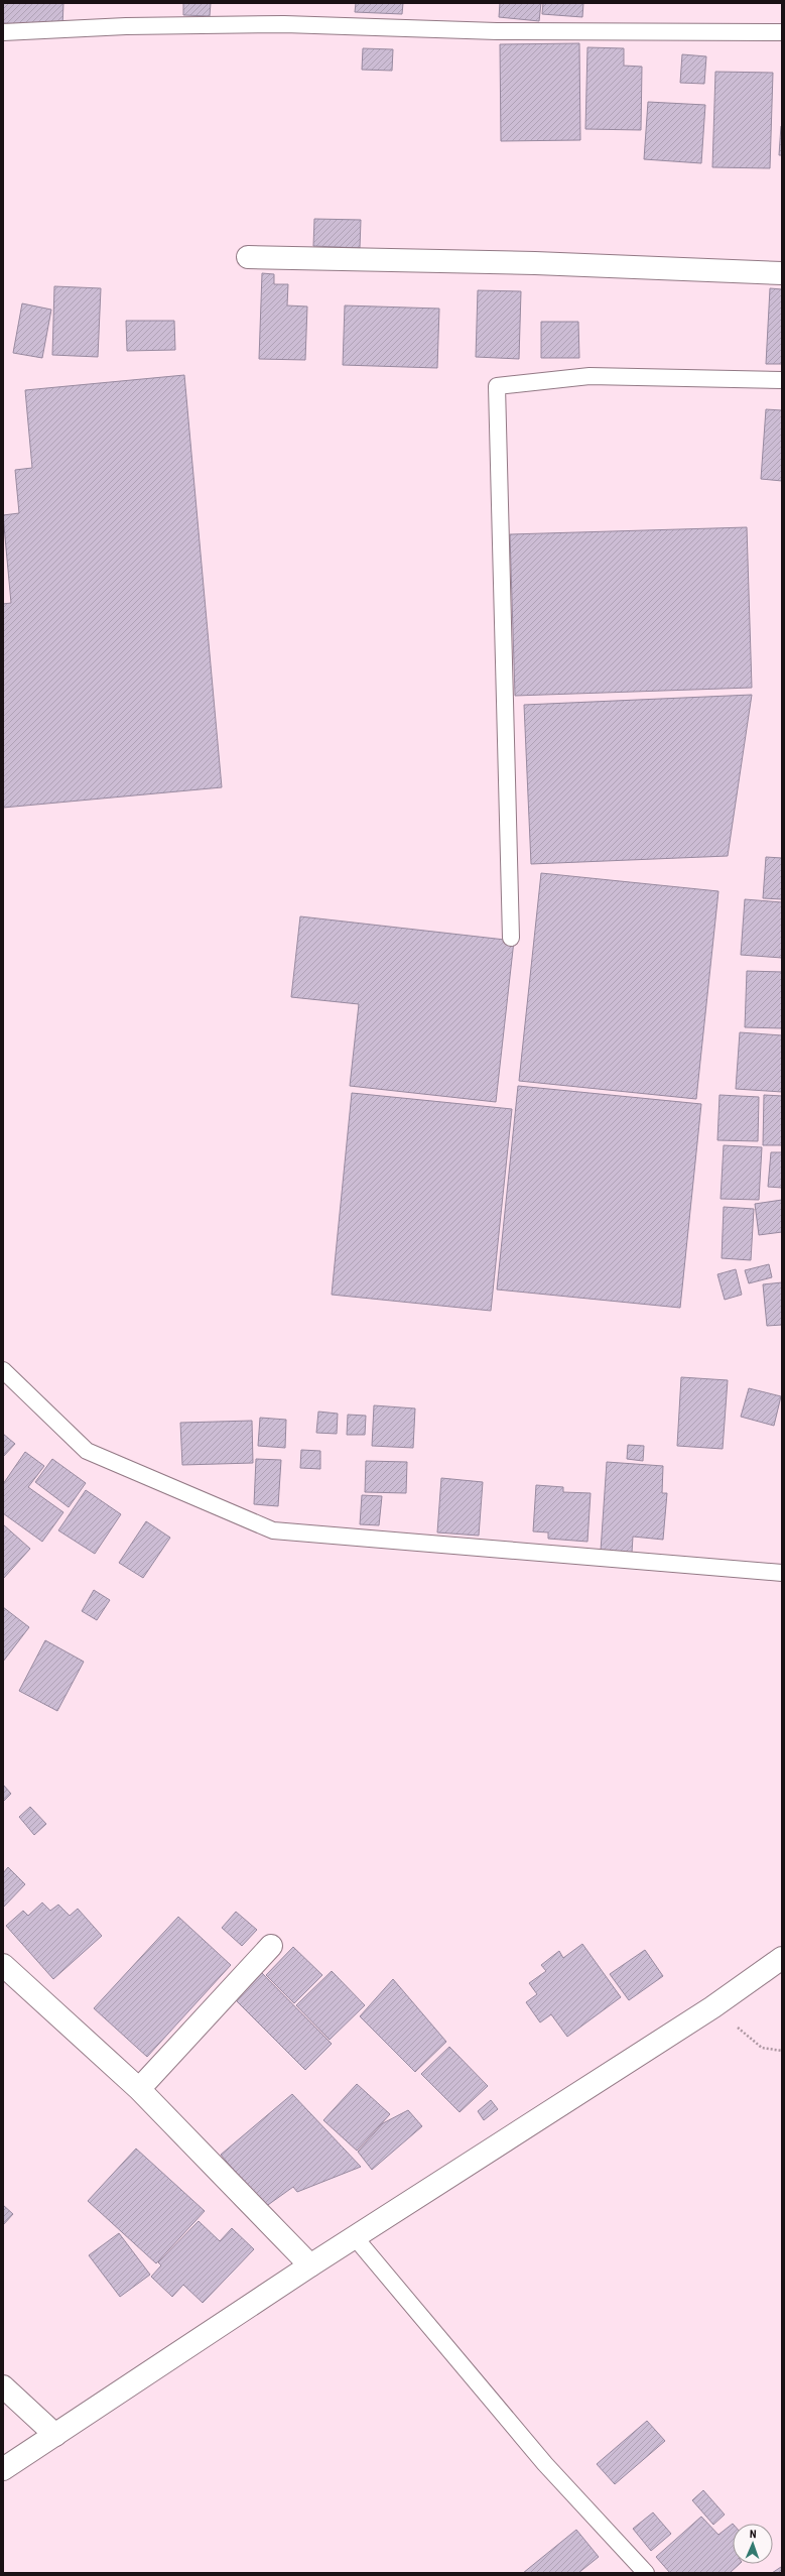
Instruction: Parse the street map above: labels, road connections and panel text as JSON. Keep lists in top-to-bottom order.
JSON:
{
  "north": "top"
}
